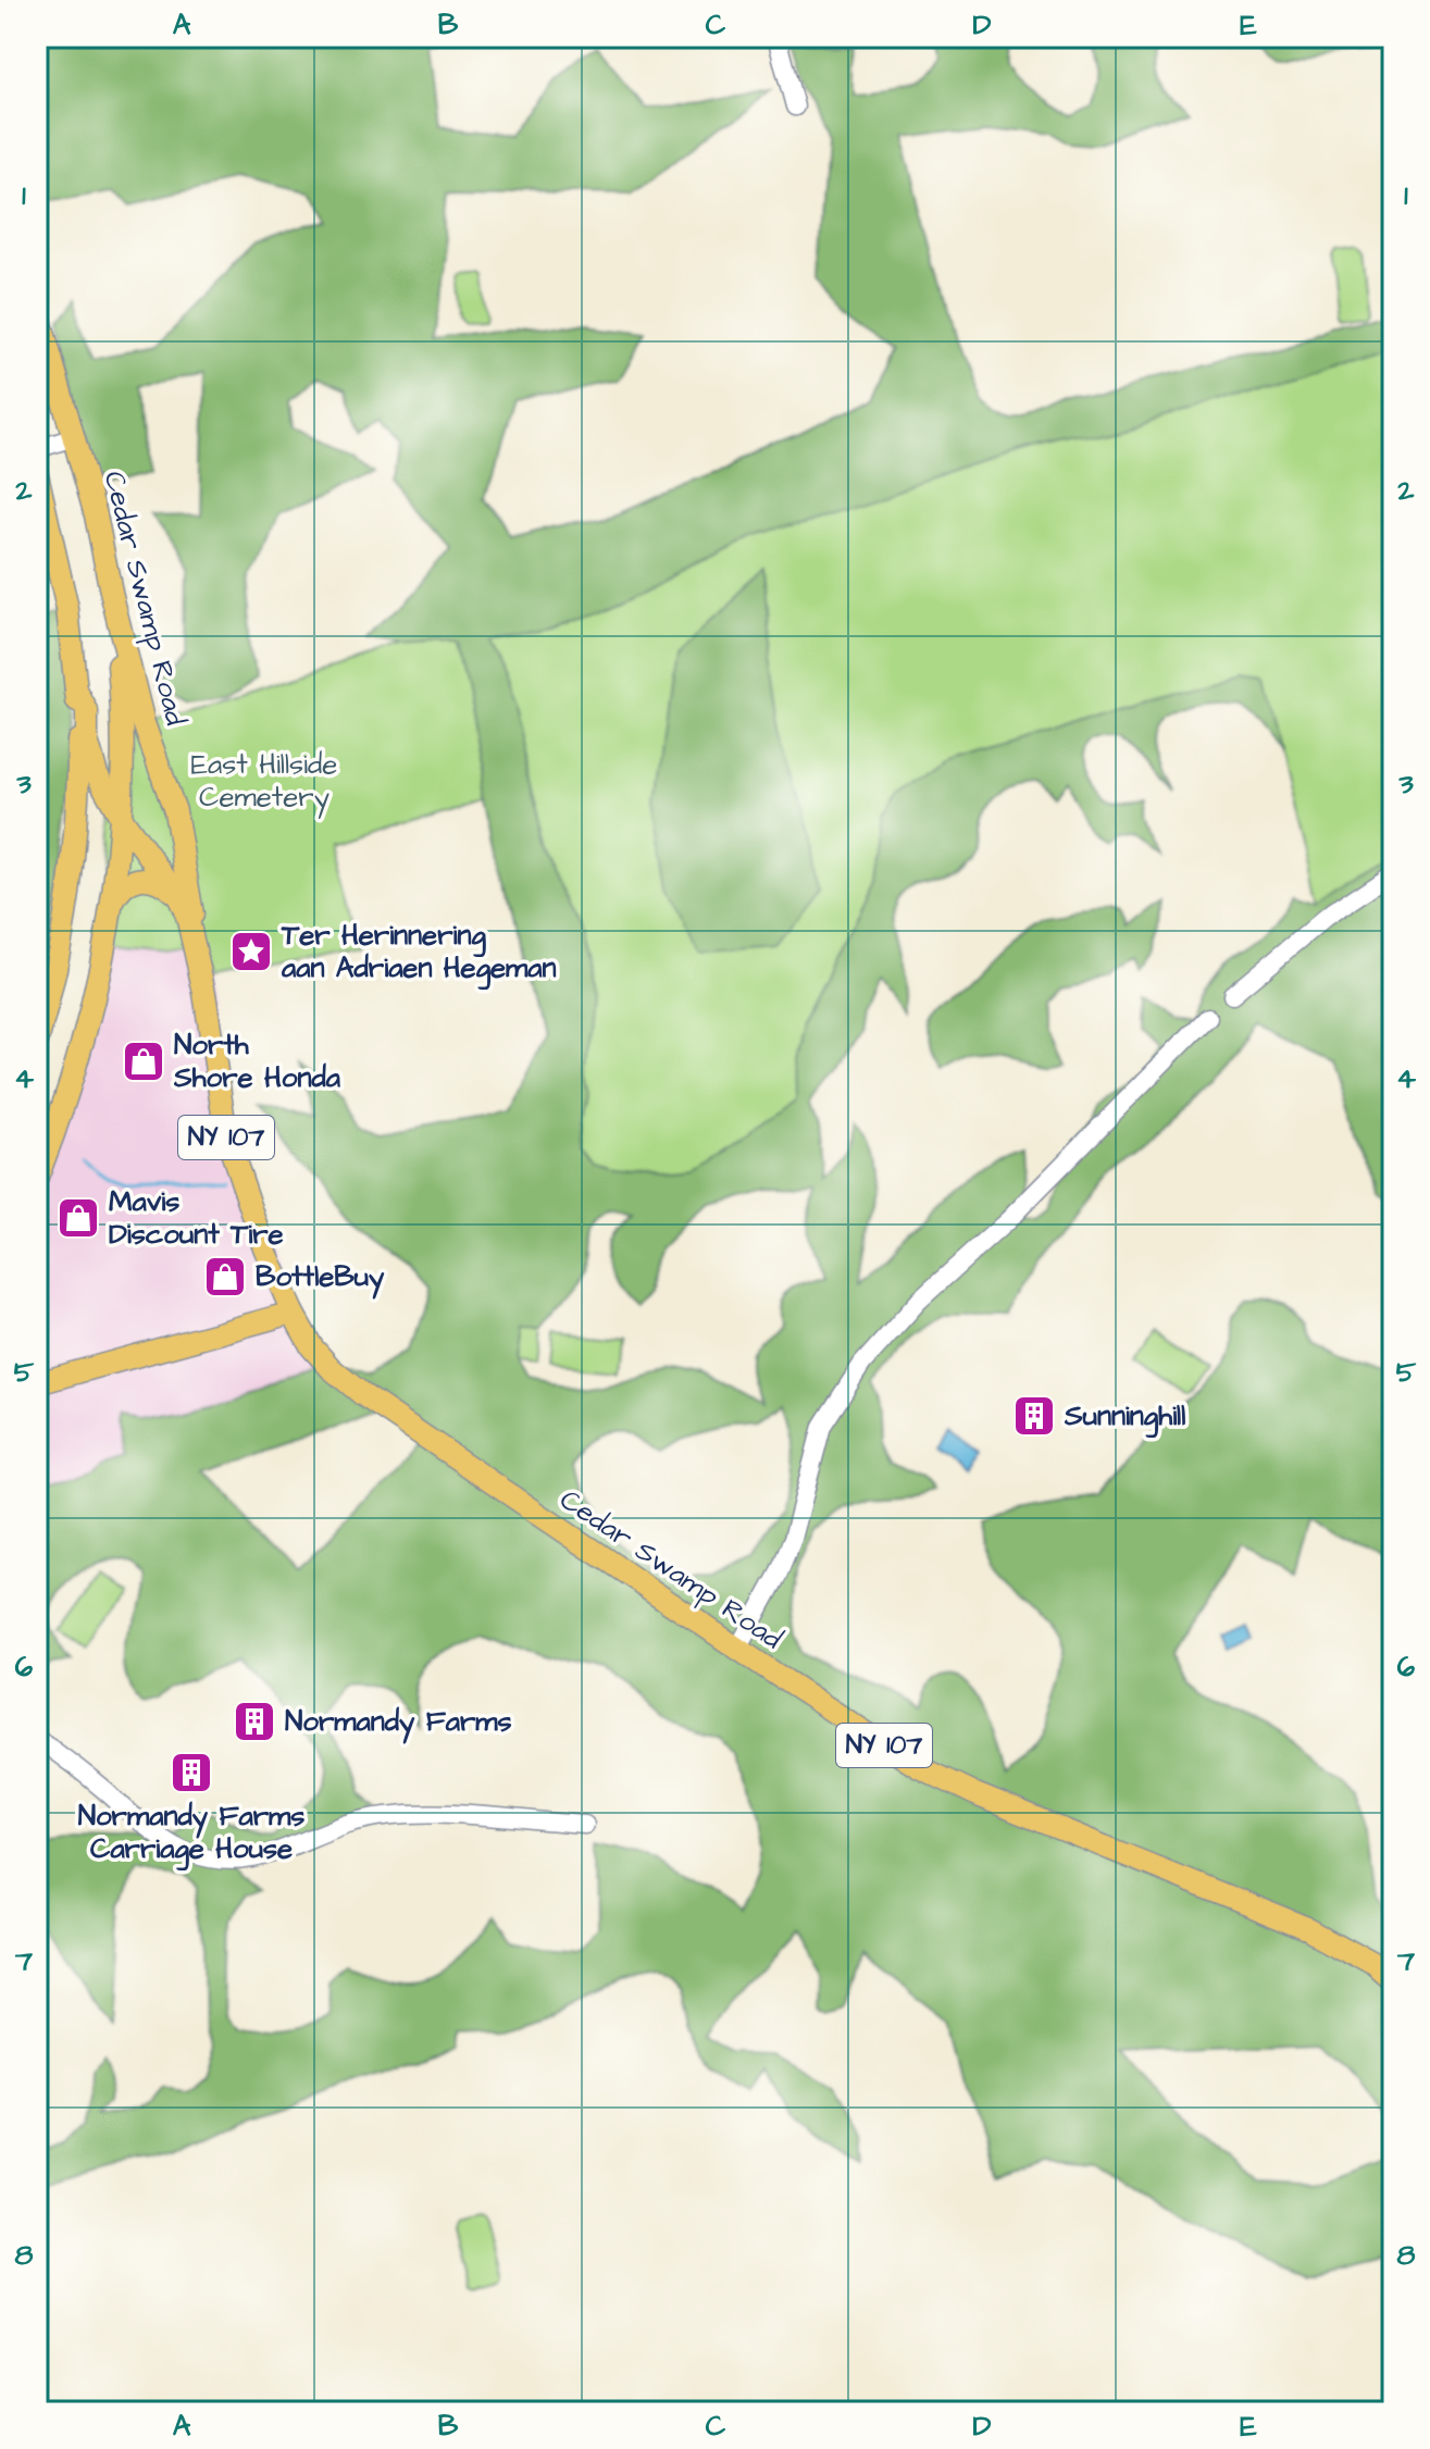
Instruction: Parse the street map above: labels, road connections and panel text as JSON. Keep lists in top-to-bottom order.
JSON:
{
  "streets": {
    "main road": ["Cedar Swamp Road", "NY 107"]
  },
  "crossings": [
    ["Cedar Swamp Road", "NY 107"]
  ],
  "parks": ["East Hillside Cemetery"],
  "places": {
    "place": ["Ter Herinnering aan Adriaen Hegeman"],
    "shop": ["North Shore Honda", "Mavis Discount Tire", "BottleBuy"],
    "building": ["Sunninghill", "Normandy Farms", "Normandy Farms Carriage House"]
  },
  "grid": {
    "columns": [
      "A",
      "B",
      "C",
      "D",
      "E"
    ],
    "rows": [
      "1",
      "2",
      "3",
      "4",
      "5",
      "6",
      "7",
      "8"
    ]
  }
}
